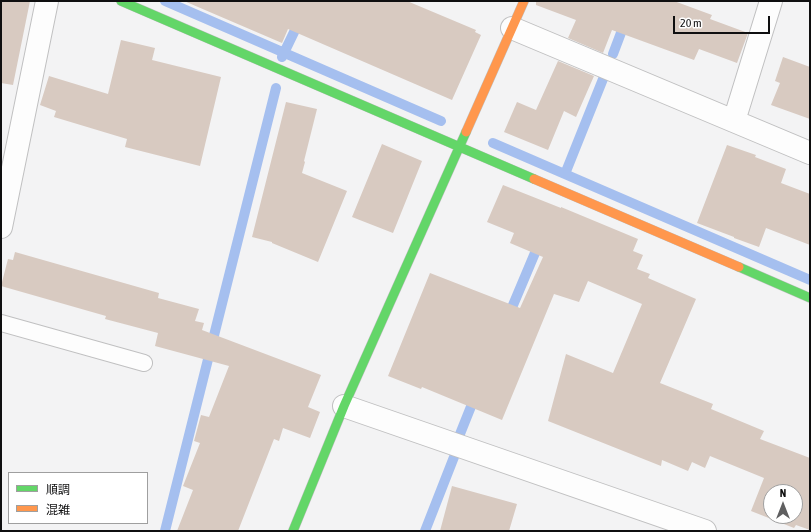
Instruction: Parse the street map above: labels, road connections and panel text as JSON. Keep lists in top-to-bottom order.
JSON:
{
  "legend": ["順調", "混雑"],
  "scale_bar": "20 m",
  "north": "top"
}
